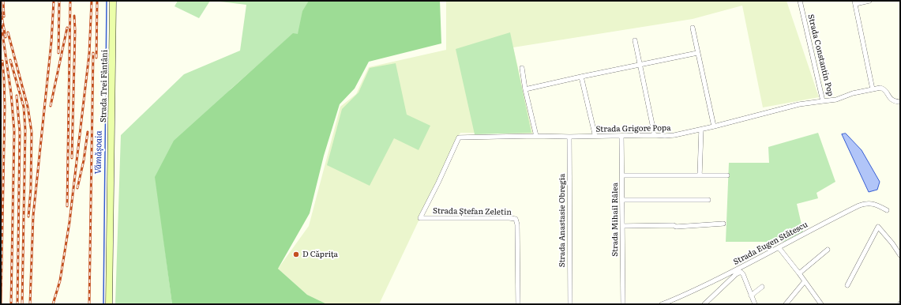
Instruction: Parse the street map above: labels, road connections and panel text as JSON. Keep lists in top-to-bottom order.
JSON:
{
  "streets": {
    "main road": ["Strada Trei Fântâni"],
    "street": [
      "Strada Constantin Pop",
      "Strada Grigore Popa",
      "Strada Ștefan Zeletin",
      "Strada Mihail Râlea",
      "Strada Anastasie Obregia",
      "Strada Eugen Stătescu"
    ]
  },
  "crossings": [
    ["Strada Constantin Pop", "Strada Grigore Popa"],
    ["Strada Grigore Popa", "Strada Ștefan Zeletin"],
    ["Strada Grigore Popa", "Strada Mihail Râlea"],
    ["Strada Grigore Popa", "Strada Anastasie Obregia"]
  ],
  "water": ["Vămășoaia"],
  "places": ["D Căprița"]
}
